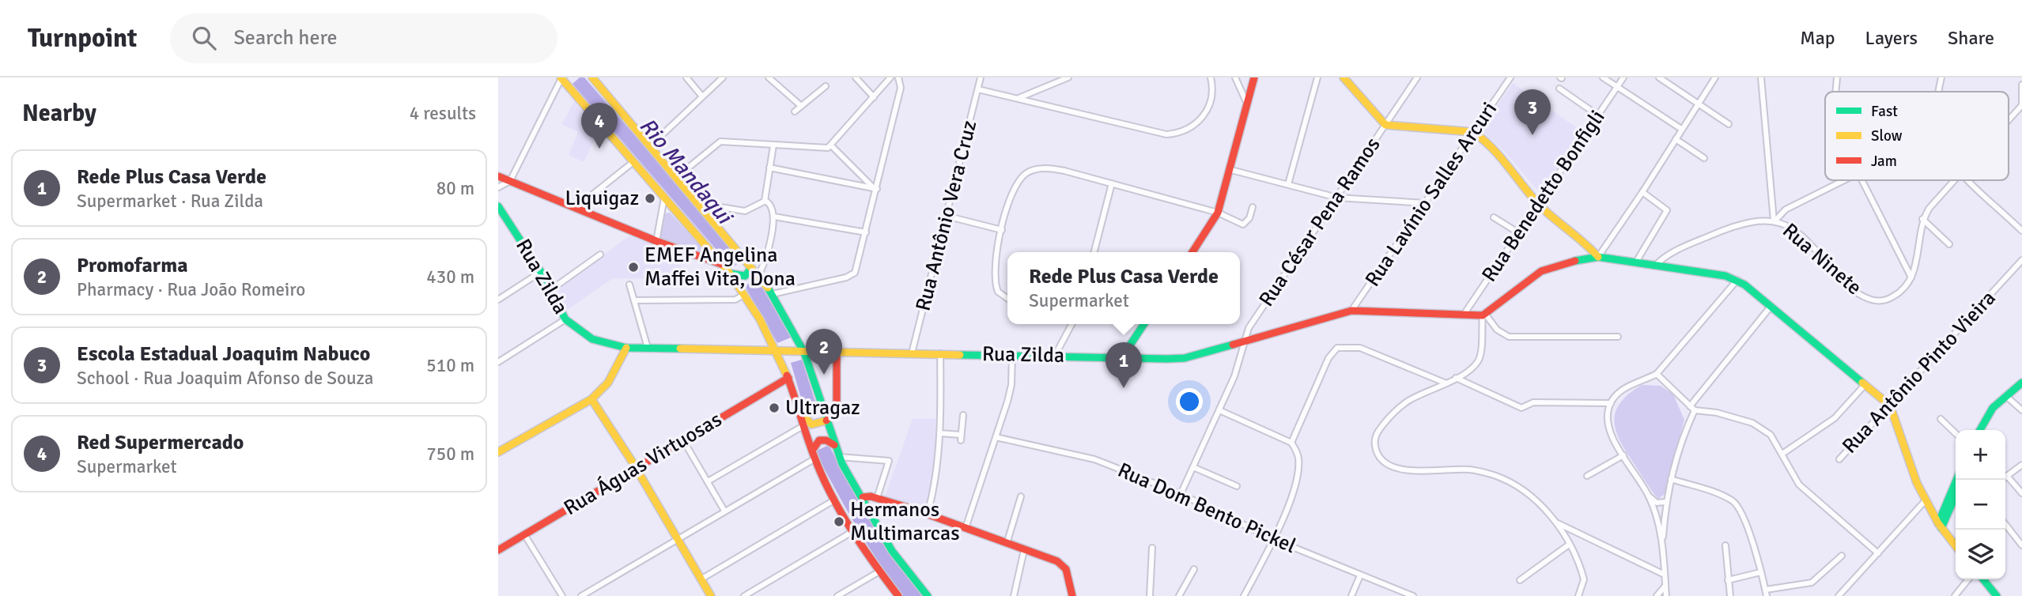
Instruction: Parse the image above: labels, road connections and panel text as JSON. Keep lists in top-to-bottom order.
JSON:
{
  "streets": {
    "main road": ["Rua Zilda", "Rua Águas Virtuosas"],
    "street": [
      "Rua Lavínio Salles Arcuri",
      "Rua Benedetto Bonfigli",
      "Rua Antônio Vera Cruz",
      "Rua César Pena Ramos",
      "Rua Ninete",
      "Rua Antônio Pinto Vieira",
      "Rua Dom Bento Pickel"
    ]
  },
  "crossings": [
    ["Rua Lavínio Salles Arcuri", "Rua Zilda"],
    ["Rua Benedetto Bonfigli", "Rua Zilda"],
    ["Rua Antônio Vera Cruz", "Rua Zilda"],
    ["Rua César Pena Ramos", "Rua Zilda"],
    ["Rua César Pena Ramos", "Rua Dom Bento Pickel"]
  ],
  "water": ["Rio Mandaqui"],
  "places": [
    "Liquigaz",
    "EMEF Angelina Maffei Vita, Dona",
    "Ultragaz",
    "Hermanos Multimarcas"
  ],
  "legend": ["Fast", "Slow", "Jam"],
  "page": {
    "header": "Turnpoint",
    "search": "Search here",
    "nav": ["Map", "Layers", "Share"],
    "heading": ["Nearby", "4 results"],
    "pins": [
      "3",
      "4",
      "2",
      "1"
    ],
    "list": [
      {
        "mark": "1",
        "name": "Rede Plus Casa Verde",
        "note": "Supermarket · Rua Zilda",
        "value": "80 m"
      },
      {
        "mark": "2",
        "name": "Promofarma",
        "note": "Pharmacy · Rua João Romeiro",
        "value": "430 m"
      },
      {
        "mark": "3",
        "name": "Escola Estadual Joaquim Nabuco",
        "note": "School · Rua Joaquim Afonso de Souza",
        "value": "510 m"
      },
      {
        "mark": "4",
        "name": "Red Supermercado",
        "note": "Supermarket",
        "value": "750 m"
      }
    ],
    "popup": ["Rede Plus Casa Verde", "Supermarket"],
    "map_buttons": ["+", "−"]
  }
}
